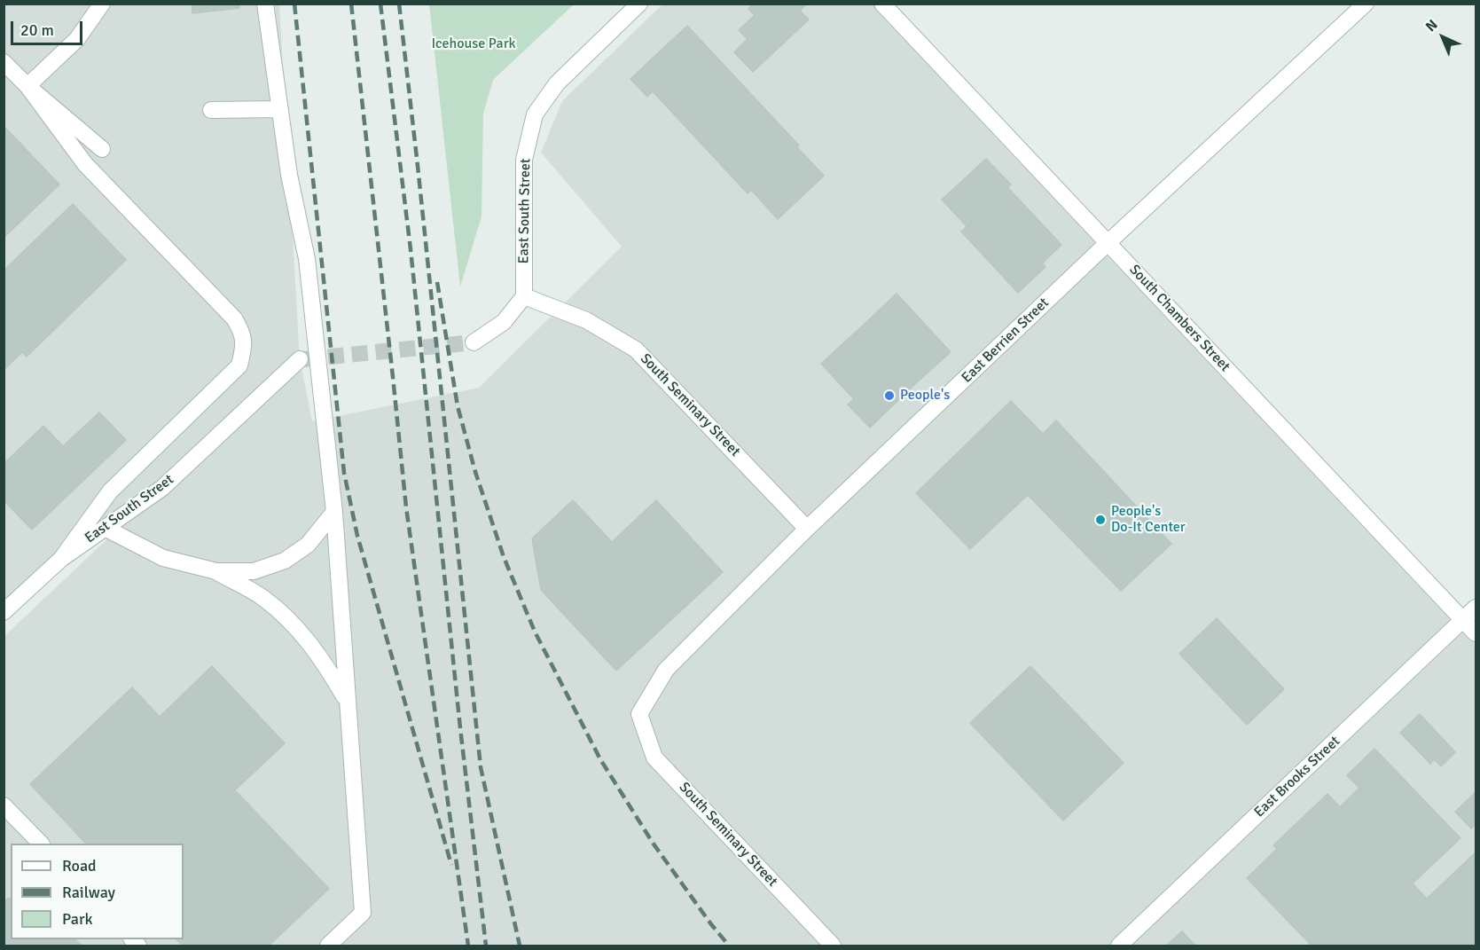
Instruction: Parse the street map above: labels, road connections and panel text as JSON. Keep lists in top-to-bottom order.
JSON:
{
  "streets": {
    "street": [
      "East South Street",
      "South Chambers Street",
      "East Berrien Street",
      "South Seminary Street",
      "East Brooks Street"
    ]
  },
  "crossings": [
    ["East South Street", "South Seminary Street"],
    ["South Chambers Street", "East Berrien Street"],
    ["South Chambers Street", "East Brooks Street"],
    ["East Berrien Street", "South Seminary Street"]
  ],
  "parks": ["Icehouse Park"],
  "places": ["People's", "People's Do-It Center"],
  "legend": ["Road", "Railway", "Park"],
  "scale_bar": "20 m",
  "north": "top left"
}
